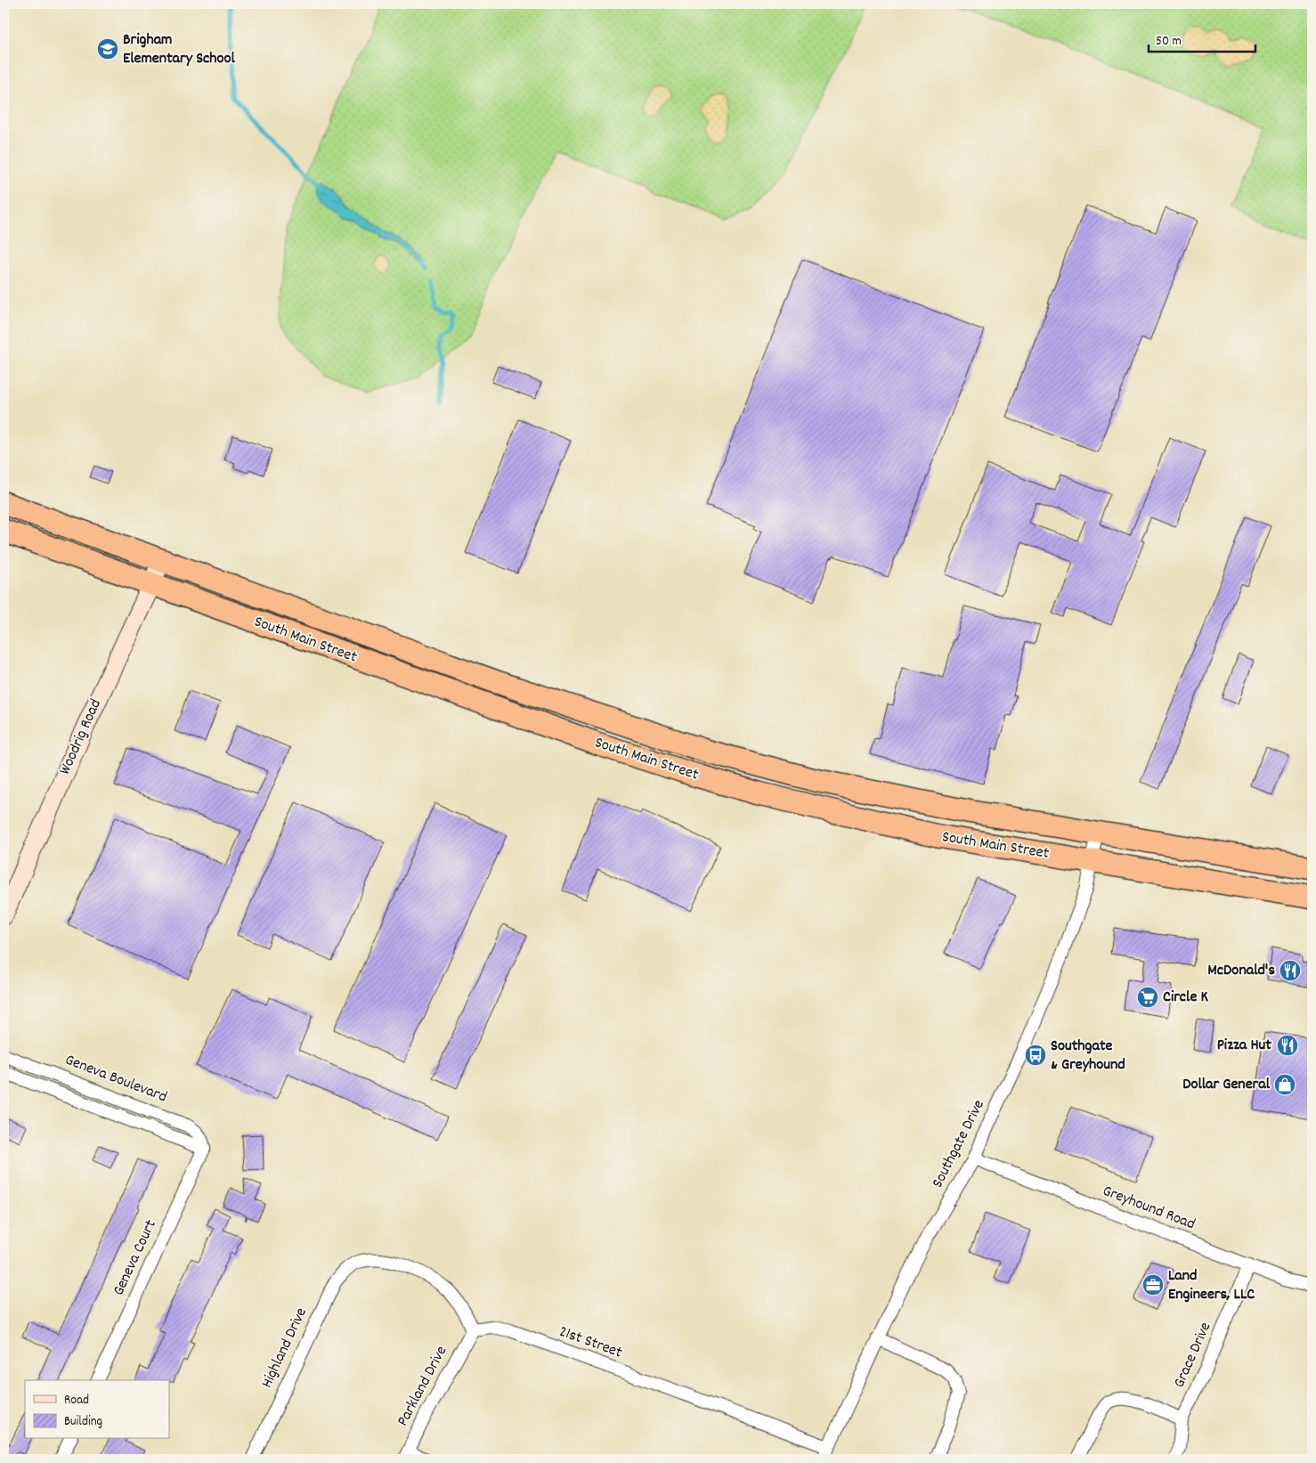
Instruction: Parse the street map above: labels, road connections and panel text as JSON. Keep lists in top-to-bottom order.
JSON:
{
  "streets": {
    "highway": ["South Main Street"],
    "street": [
      "Woodrig Road",
      "Geneva Boulevard",
      "Southgate Drive",
      "Greyhound Road",
      "Geneva Court",
      "21st Street",
      "Highland Drive",
      "Grace Drive",
      "Parkland Drive"
    ]
  },
  "crossings": [
    ["South Main Street", "Woodrig Road"],
    ["South Main Street", "Southgate Drive"],
    ["Geneva Boulevard", "Geneva Court"],
    ["Southgate Drive", "Greyhound Road"],
    ["Southgate Drive", "21st Street"],
    ["Greyhound Road", "Grace Drive"],
    ["21st Street", "Highland Drive"],
    ["21st Street", "Parkland Drive"],
    ["Highland Drive", "Parkland Drive"]
  ],
  "places": {
    "school or university": ["Brigham Elementary School"],
    "restaurant": ["McDonald's", "Pizza Hut"],
    "supermarket": ["Circle K"],
    "bus stop": ["Southgate & Greyhound"],
    "shop": ["Dollar General"],
    "office": ["Land Engineers, LLC"]
  },
  "legend": ["Road", "Building"],
  "scale_bar": "50 m"
}
